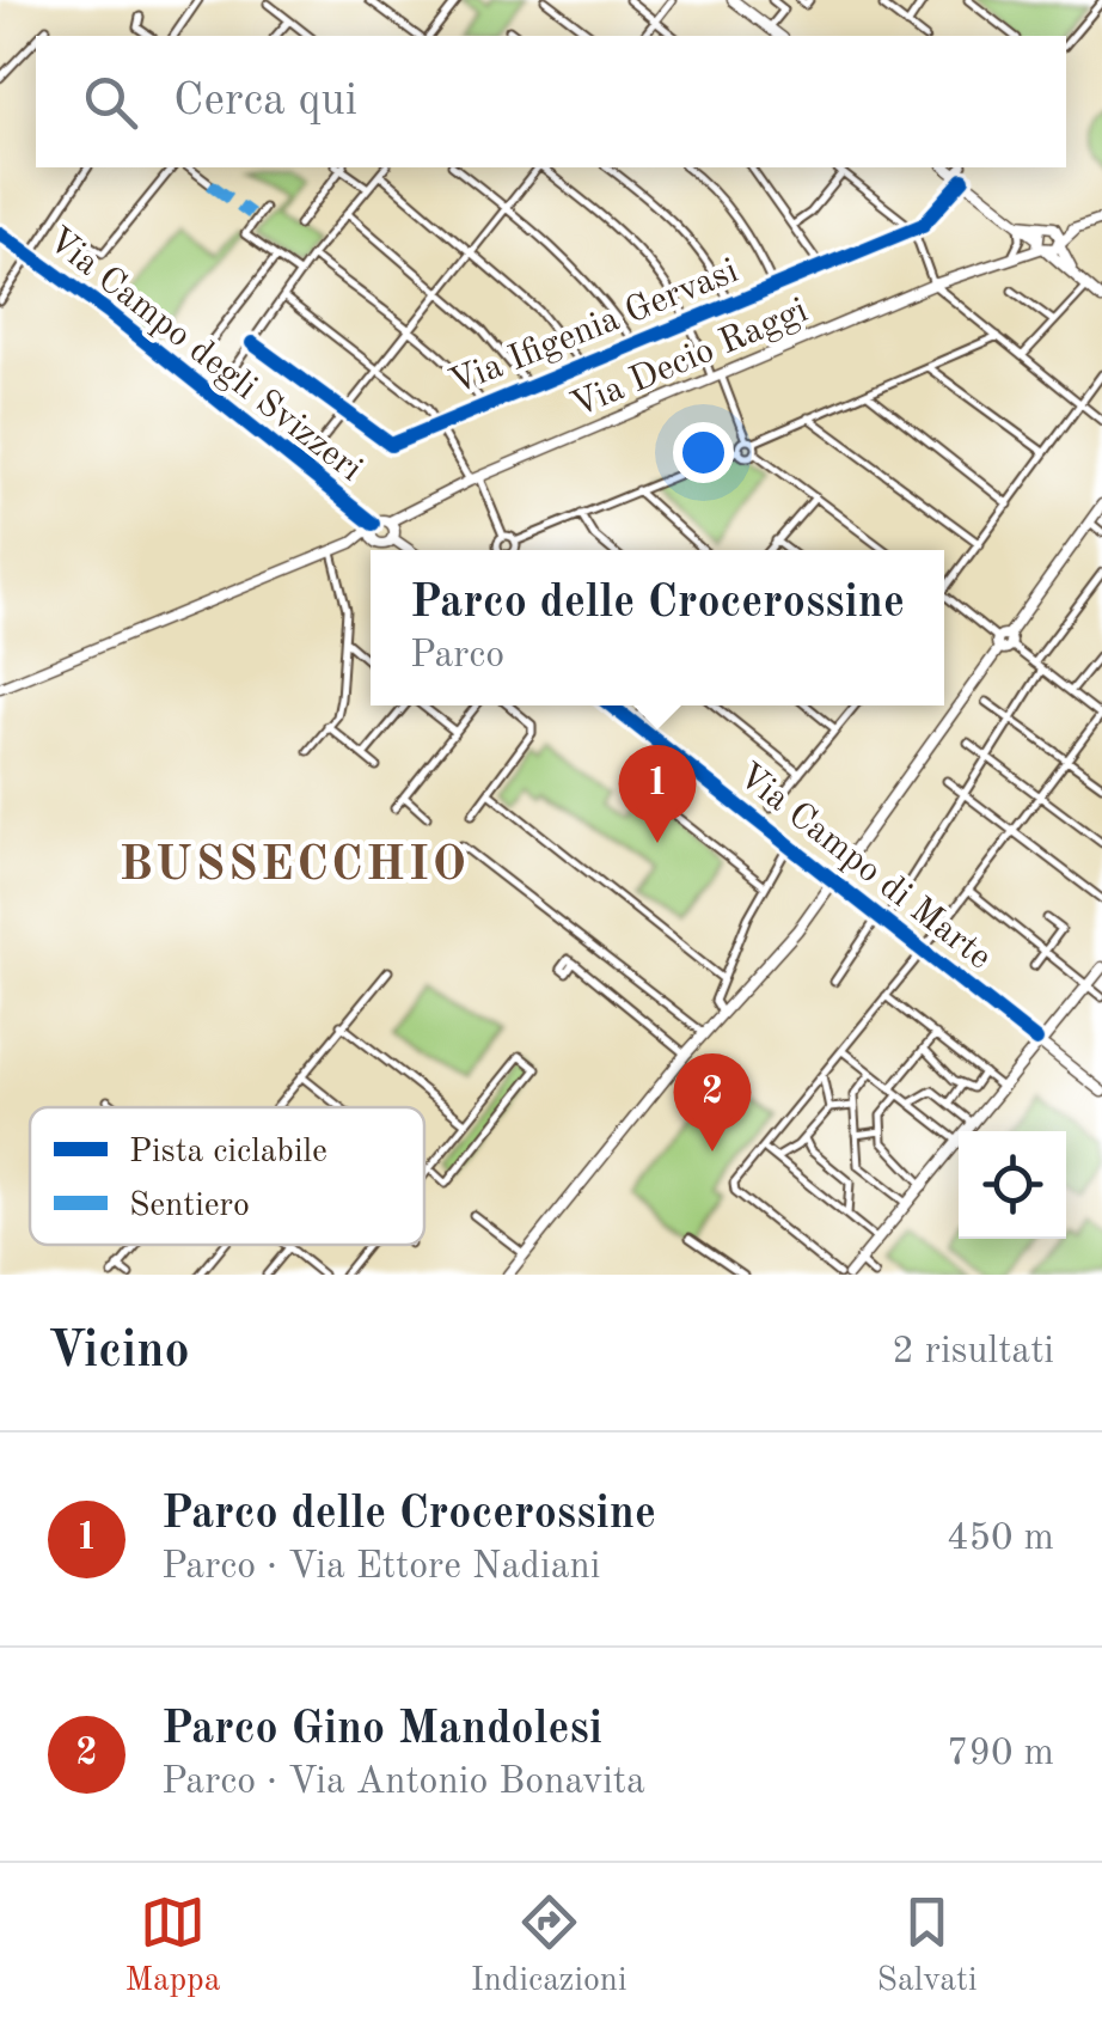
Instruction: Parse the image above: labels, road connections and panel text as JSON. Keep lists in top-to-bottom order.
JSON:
{
  "streets": {
    "main road": ["Via Campo degli Svizzeri", "Via Decio Raggi", "Via Campo di Marte"],
    "street": ["Via Ifigenia Gervasi"]
  },
  "crossings": [
    ["Via Campo degli Svizzeri", "Via Decio Raggi"]
  ],
  "districts": ["BUSSECCHIO"],
  "legend": ["Pista ciclabile", "Sentiero"],
  "page": {
    "search": "Cerca qui",
    "popup": ["Parco delle Crocerossine", "Parco"],
    "pins": ["1", "2"],
    "heading": ["Vicino", "2 risultati"],
    "list": [
      {
        "mark": "1",
        "name": "Parco delle Crocerossine",
        "note": "Parco · Via Ettore Nadiani",
        "value": "450 m"
      },
      {
        "mark": "2",
        "name": "Parco Gino Mandolesi",
        "note": "Parco · Via Antonio Bonavita",
        "value": "790 m"
      }
    ],
    "nav": ["Mappa", "Indicazioni", "Salvati"]
  }
}
